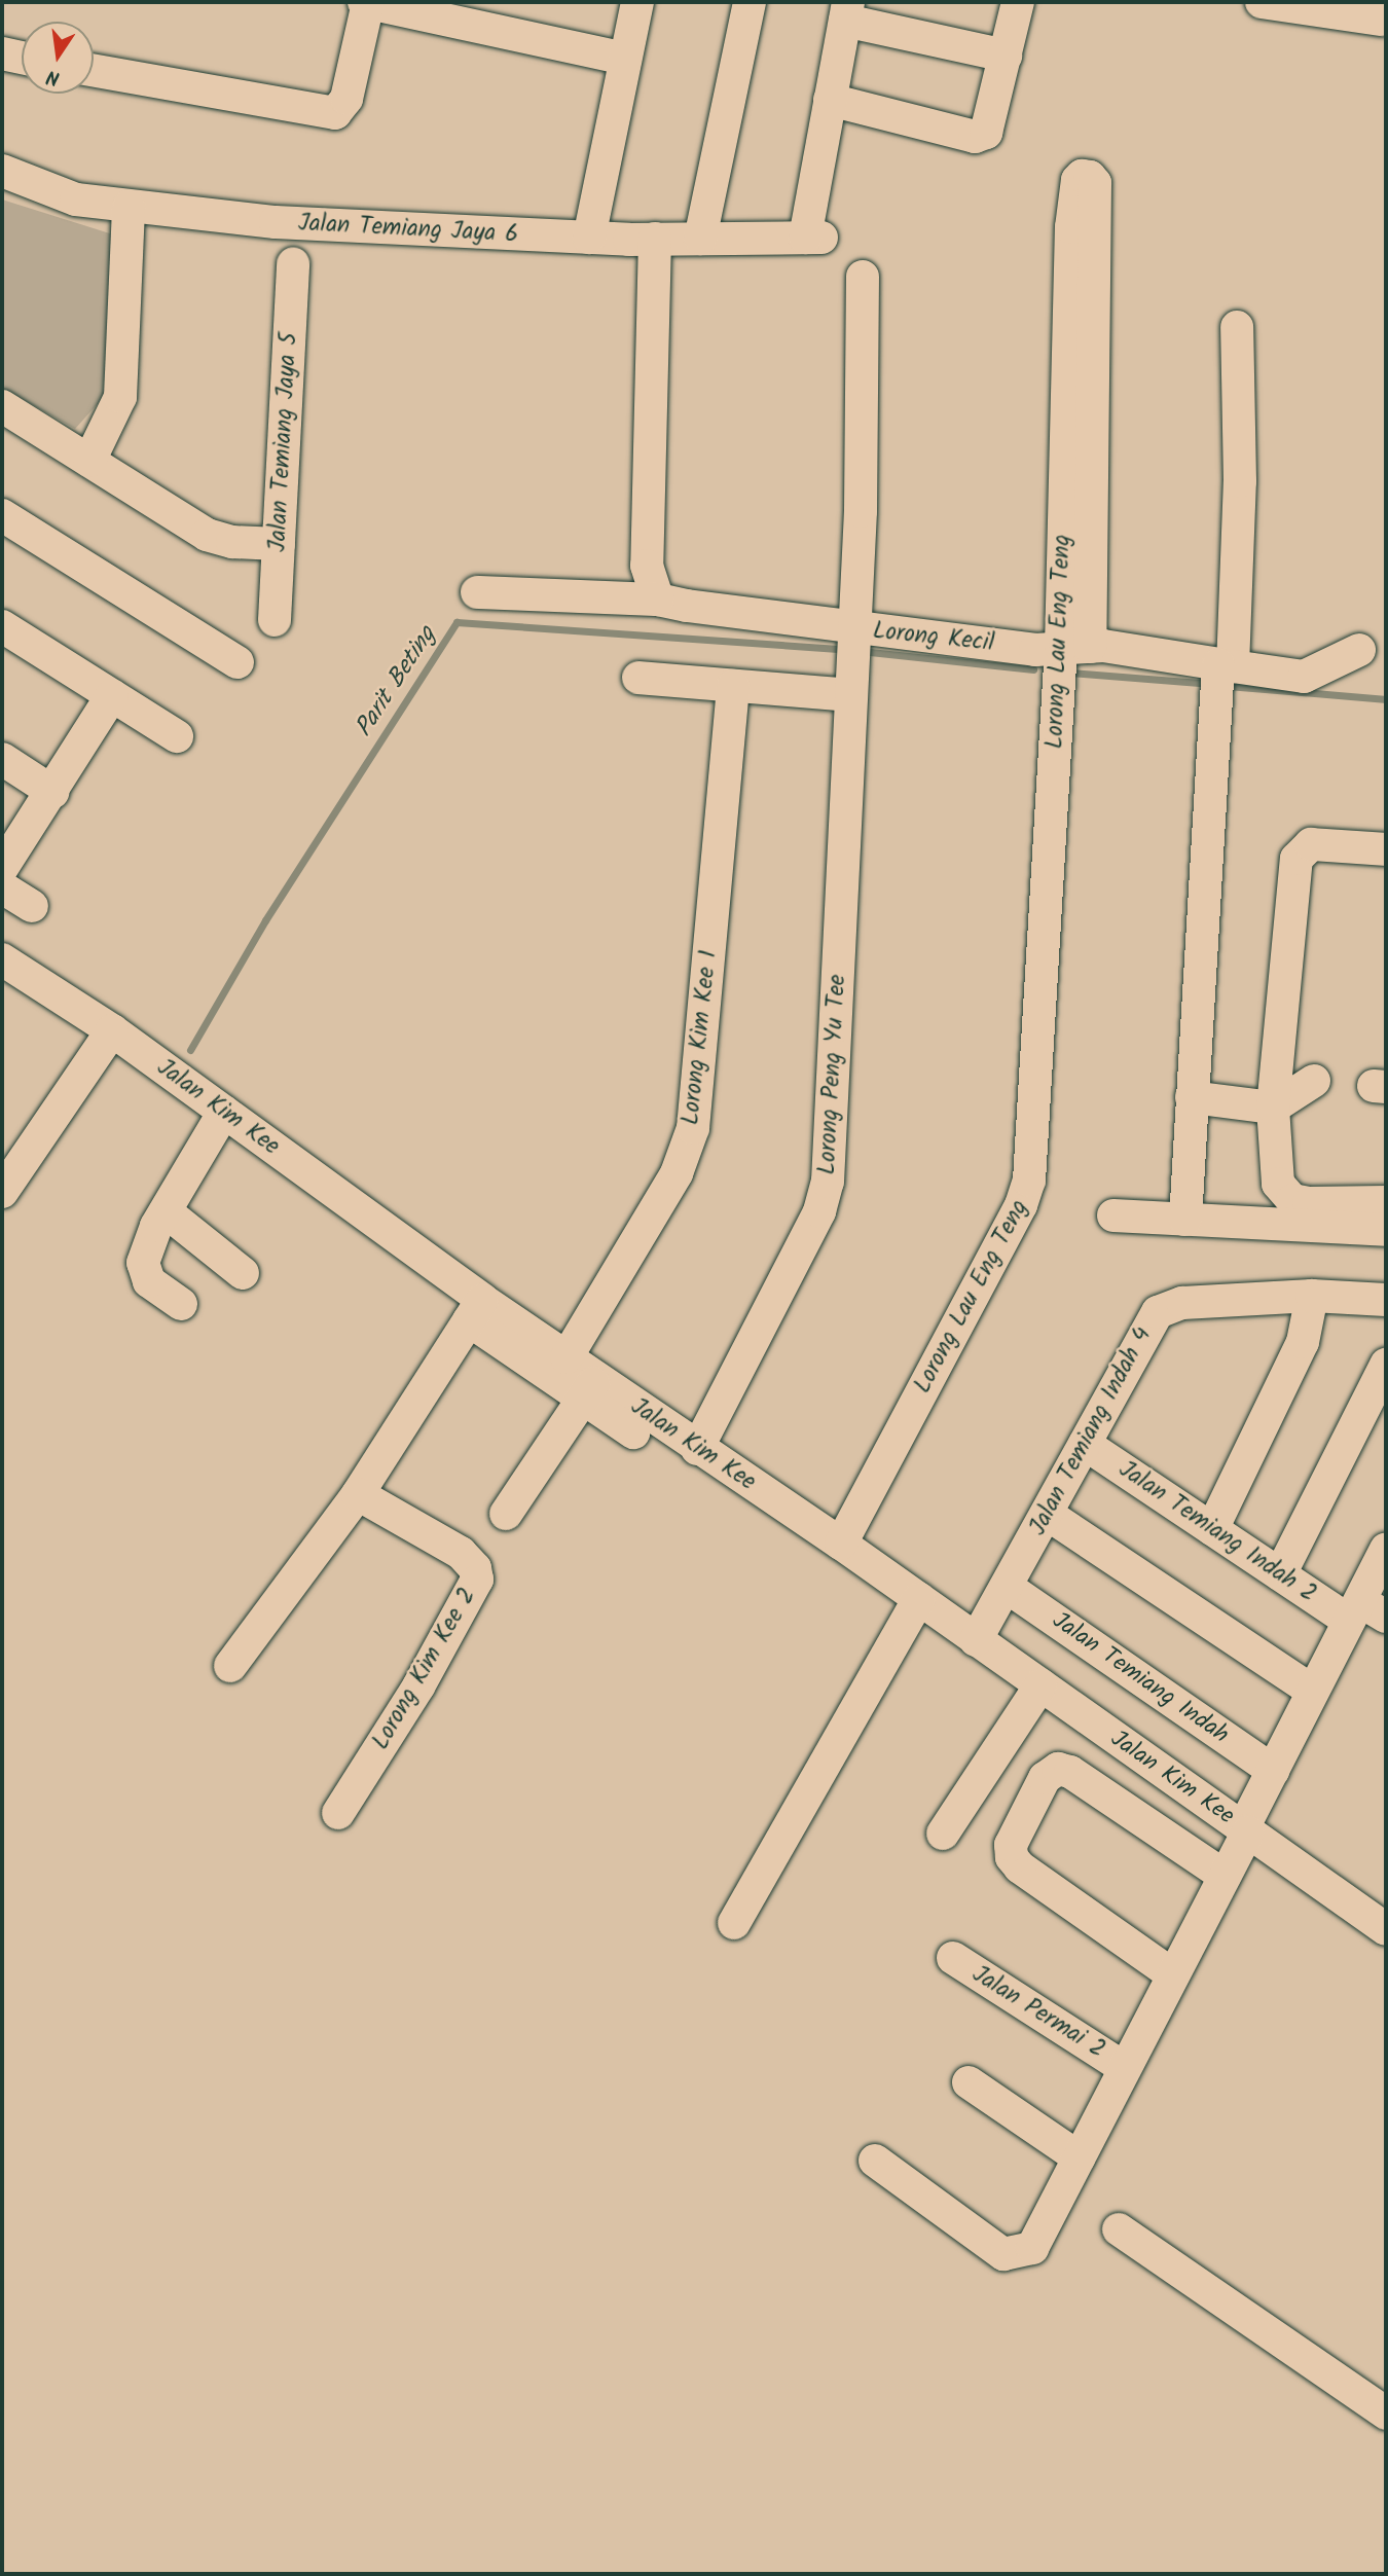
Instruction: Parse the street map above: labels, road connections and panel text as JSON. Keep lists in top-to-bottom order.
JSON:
{
  "streets": {
    "street": [
      "Jalan Temiang Jaya 6",
      "Jalan Temiang Jaya 5",
      "Lorong Kecil",
      "Lorong Lau Eng Teng",
      "Lorong Kim Kee 1",
      "Lorong Peng Yu Tee",
      "Jalan Kim Kee",
      "Jalan Temiang Indah 4",
      "Jalan Temiang Indah 2",
      "Lorong Kim Kee 2",
      "Jalan Temiang Indah",
      "Jalan Permai 2"
    ]
  },
  "crossings": [
    ["Lorong Kecil", "Lorong Lau Eng Teng"],
    ["Lorong Kecil", "Lorong Peng Yu Tee"],
    ["Lorong Lau Eng Teng", "Jalan Kim Kee"],
    ["Lorong Kim Kee 1", "Jalan Kim Kee"],
    ["Lorong Peng Yu Tee", "Jalan Kim Kee"],
    ["Jalan Kim Kee", "Jalan Temiang Indah 4"],
    ["Jalan Temiang Indah 4", "Jalan Temiang Indah 2"],
    ["Jalan Temiang Indah 4", "Jalan Temiang Indah"]
  ],
  "water": ["Parit Beting"],
  "north": "bottom"
}
